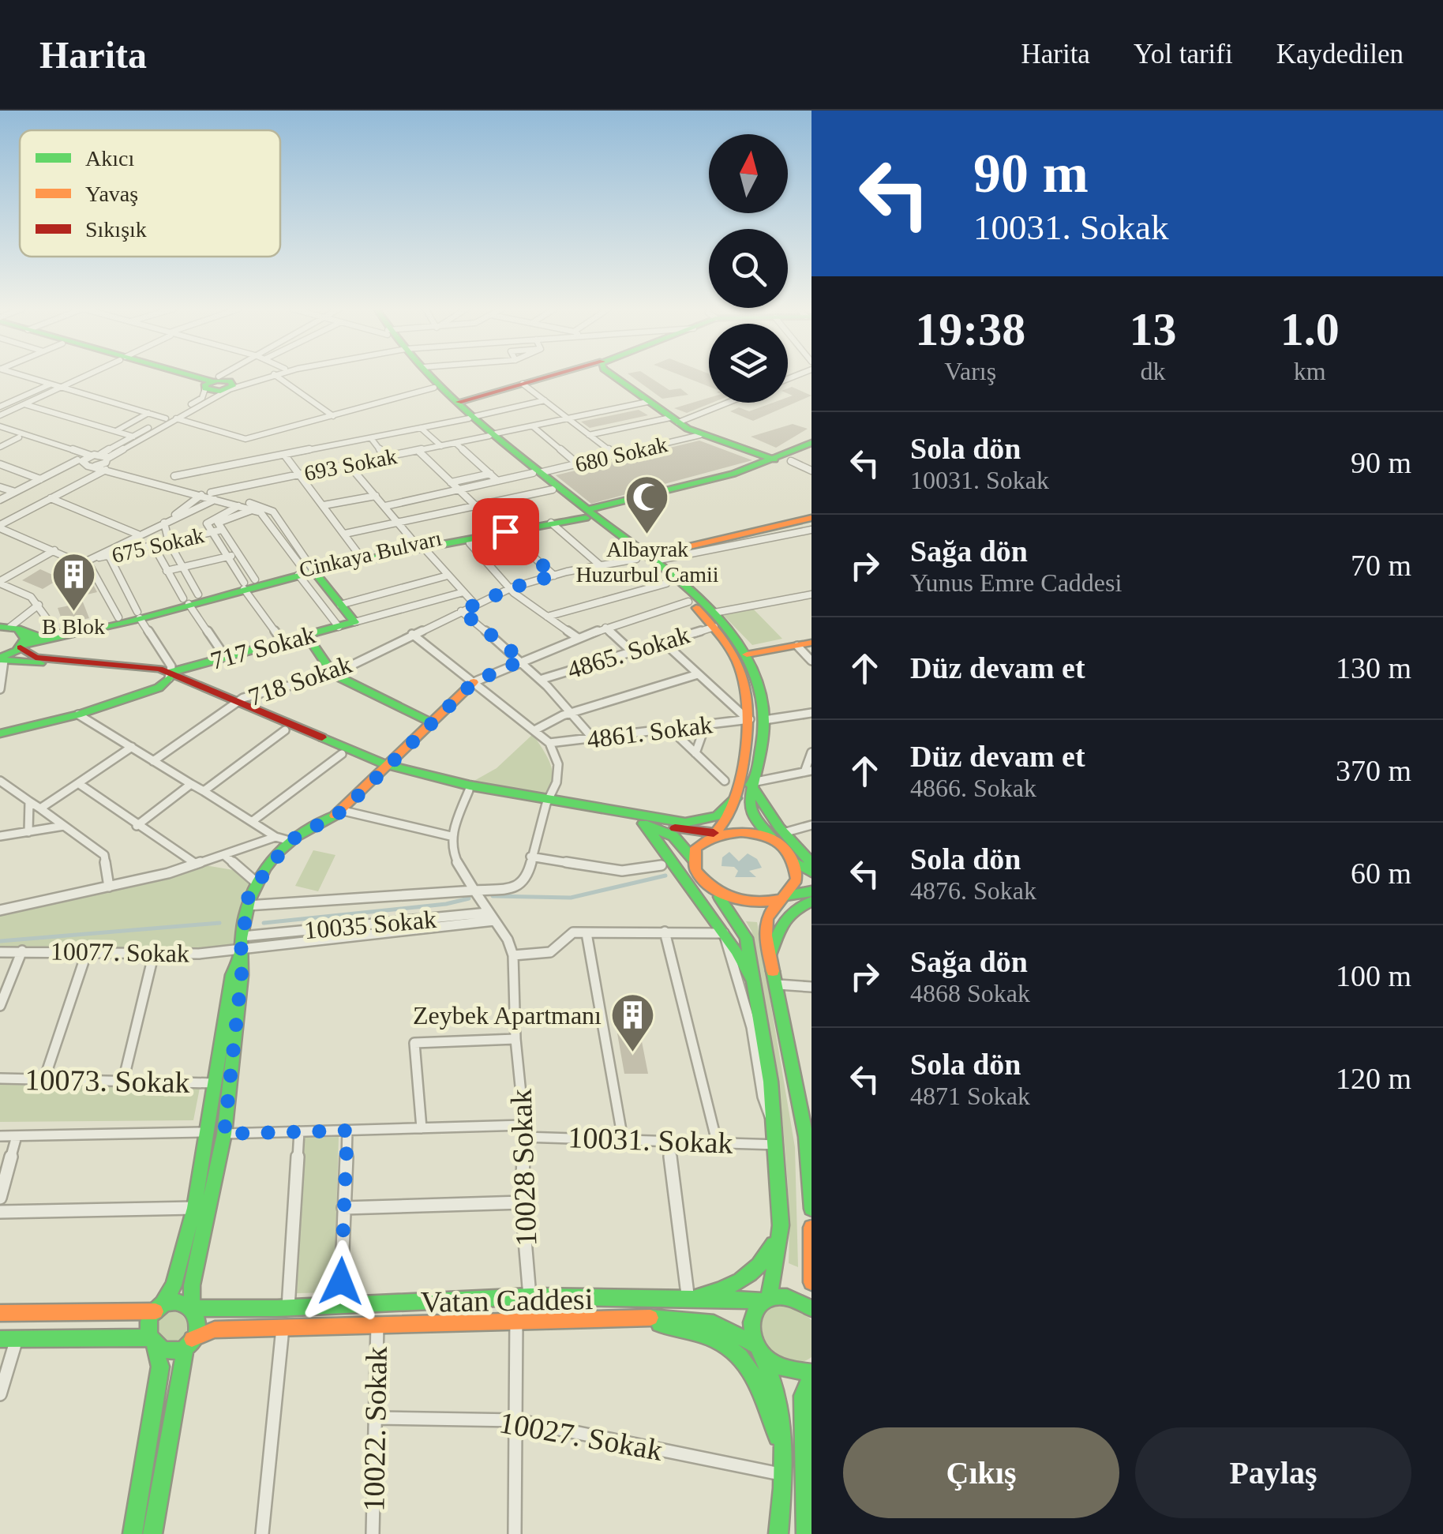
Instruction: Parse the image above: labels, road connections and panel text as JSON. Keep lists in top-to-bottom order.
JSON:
{
  "streets": {
    "main road": ["Cinkaya Bulvarı", "717 Sokak", "Vatan Caddesi"],
    "street": [
      "680 Sokak",
      "693 Sokak",
      "675 Sokak",
      "4865. Sokak",
      "718 Sokak",
      "4861. Sokak",
      "10035 Sokak",
      "10077. Sokak",
      "10073. Sokak",
      "10031. Sokak",
      "10028 Sokak",
      "10022. Sokak",
      "10027. Sokak"
    ]
  },
  "crossings": [
    ["10035 Sokak", "10077. Sokak"],
    ["10031. Sokak", "10028 Sokak"],
    ["10028 Sokak", "Vatan Caddesi"],
    ["Vatan Caddesi", "10022. Sokak"],
    ["10022. Sokak", "10027. Sokak"]
  ],
  "places": {
    "mosque": ["Albayrak Huzurbul Camii"],
    "building": ["B Blok", "Zeybek Apartmanı"]
  },
  "legend": ["Akıcı", "Yavaş", "Sıkışık"],
  "north": "top",
  "page": {
    "header": "Harita",
    "nav": ["Harita", "Yol tarifi", "Kaydedilen"],
    "turn": ["90 m", "10031. Sokak"],
    "eta": [
      "19:38",
      "Varış",
      "13",
      "dk",
      "1.0",
      "km"
    ],
    "list": [
      {
        "name": "Sola dön",
        "note": "10031. Sokak",
        "value": "90 m"
      },
      {
        "name": "Sağa dön",
        "note": "Yunus Emre Caddesi",
        "value": "70 m"
      },
      {
        "name": "Düz devam et",
        "value": "130 m"
      },
      {
        "name": "Düz devam et",
        "note": "4866. Sokak",
        "value": "370 m"
      },
      {
        "name": "Sola dön",
        "note": "4876. Sokak",
        "value": "60 m"
      },
      {
        "name": "Sağa dön",
        "note": "4868 Sokak",
        "value": "100 m"
      },
      {
        "name": "Sola dön",
        "note": "4871 Sokak",
        "value": "120 m"
      }
    ],
    "buttons": ["Çıkış", "Paylaş"]
  }
}
